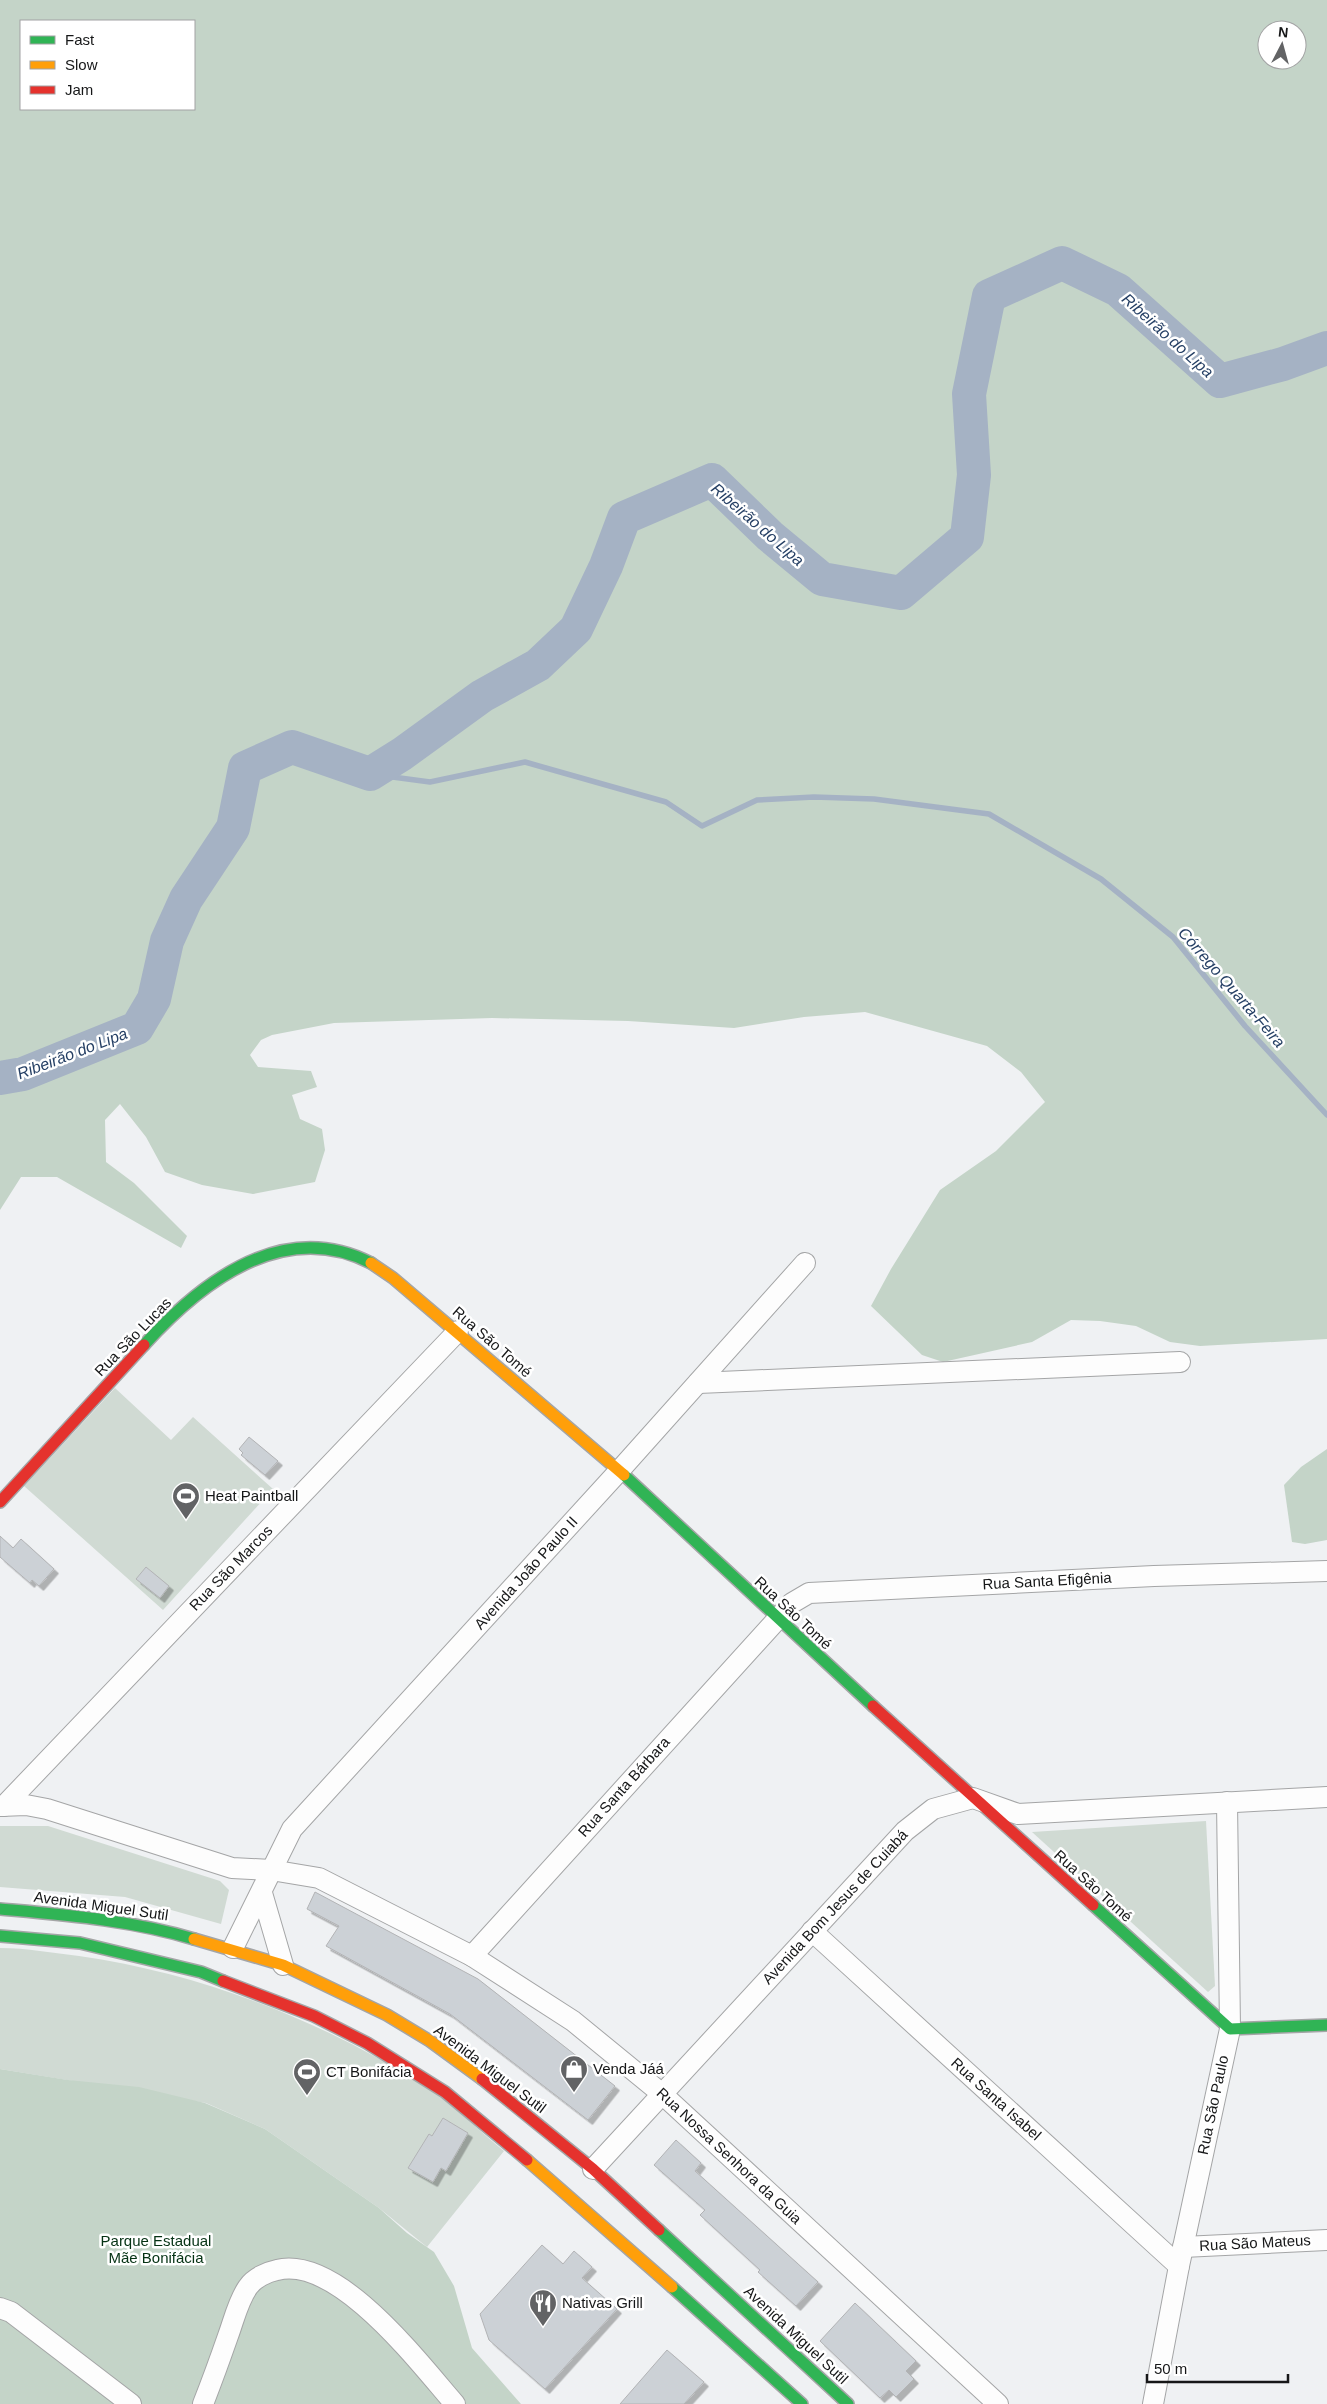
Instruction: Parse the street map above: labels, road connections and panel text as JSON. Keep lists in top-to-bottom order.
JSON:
{
  "streets": {
    "main road": ["Rua São Lucas", "Rua São Tomé", "Avenida Miguel Sutil"],
    "street": [
      "Rua São Marcos",
      "Avenida João Paulo II",
      "Rua Santa Efigênia",
      "Rua Santa Bárbara",
      "Avenida Bom Jesus de Cuiabá",
      "Rua Santa Isabel",
      "Rua São Paulo",
      "Rua Nossa Senhora da Guia",
      "Rua São Mateus"
    ]
  },
  "crossings": [
    ["Rua São Lucas", "Rua São Tomé"],
    ["Rua São Tomé", "Rua São Marcos"],
    ["Rua São Tomé", "Avenida João Paulo II"],
    ["Rua São Tomé", "Rua Santa Efigênia"],
    ["Rua São Tomé", "Rua Santa Bárbara"],
    ["Rua São Tomé", "Avenida Bom Jesus de Cuiabá"],
    ["Rua São Tomé", "Rua São Paulo"],
    ["Rua São Marcos", "Rua Nossa Senhora da Guia"],
    ["Avenida João Paulo II", "Avenida Miguel Sutil"],
    ["Avenida João Paulo II", "Rua Nossa Senhora da Guia"],
    ["Rua Santa Efigênia", "Rua Santa Bárbara"],
    ["Rua Santa Bárbara", "Rua Nossa Senhora da Guia"],
    ["Avenida Miguel Sutil", "Avenida Bom Jesus de Cuiabá"],
    ["Avenida Bom Jesus de Cuiabá", "Rua Santa Isabel"],
    ["Avenida Bom Jesus de Cuiabá", "Rua Nossa Senhora da Guia"],
    ["Rua Santa Isabel", "Rua São Paulo"],
    ["Rua São Paulo", "Rua São Mateus"]
  ],
  "water": ["Ribeirão do Lipa", "Córrego Quarta-Feira"],
  "parks": ["Parque Estadual Mãe Bonifácia"],
  "places": {
    "sports": ["Heat Paintball", "CT Bonifácia"],
    "shop": ["Venda Jáá"],
    "restaurant": ["Nativas Grill"]
  },
  "legend": ["Fast", "Slow", "Jam"],
  "scale_bar": "50 m",
  "north": "top"
}
